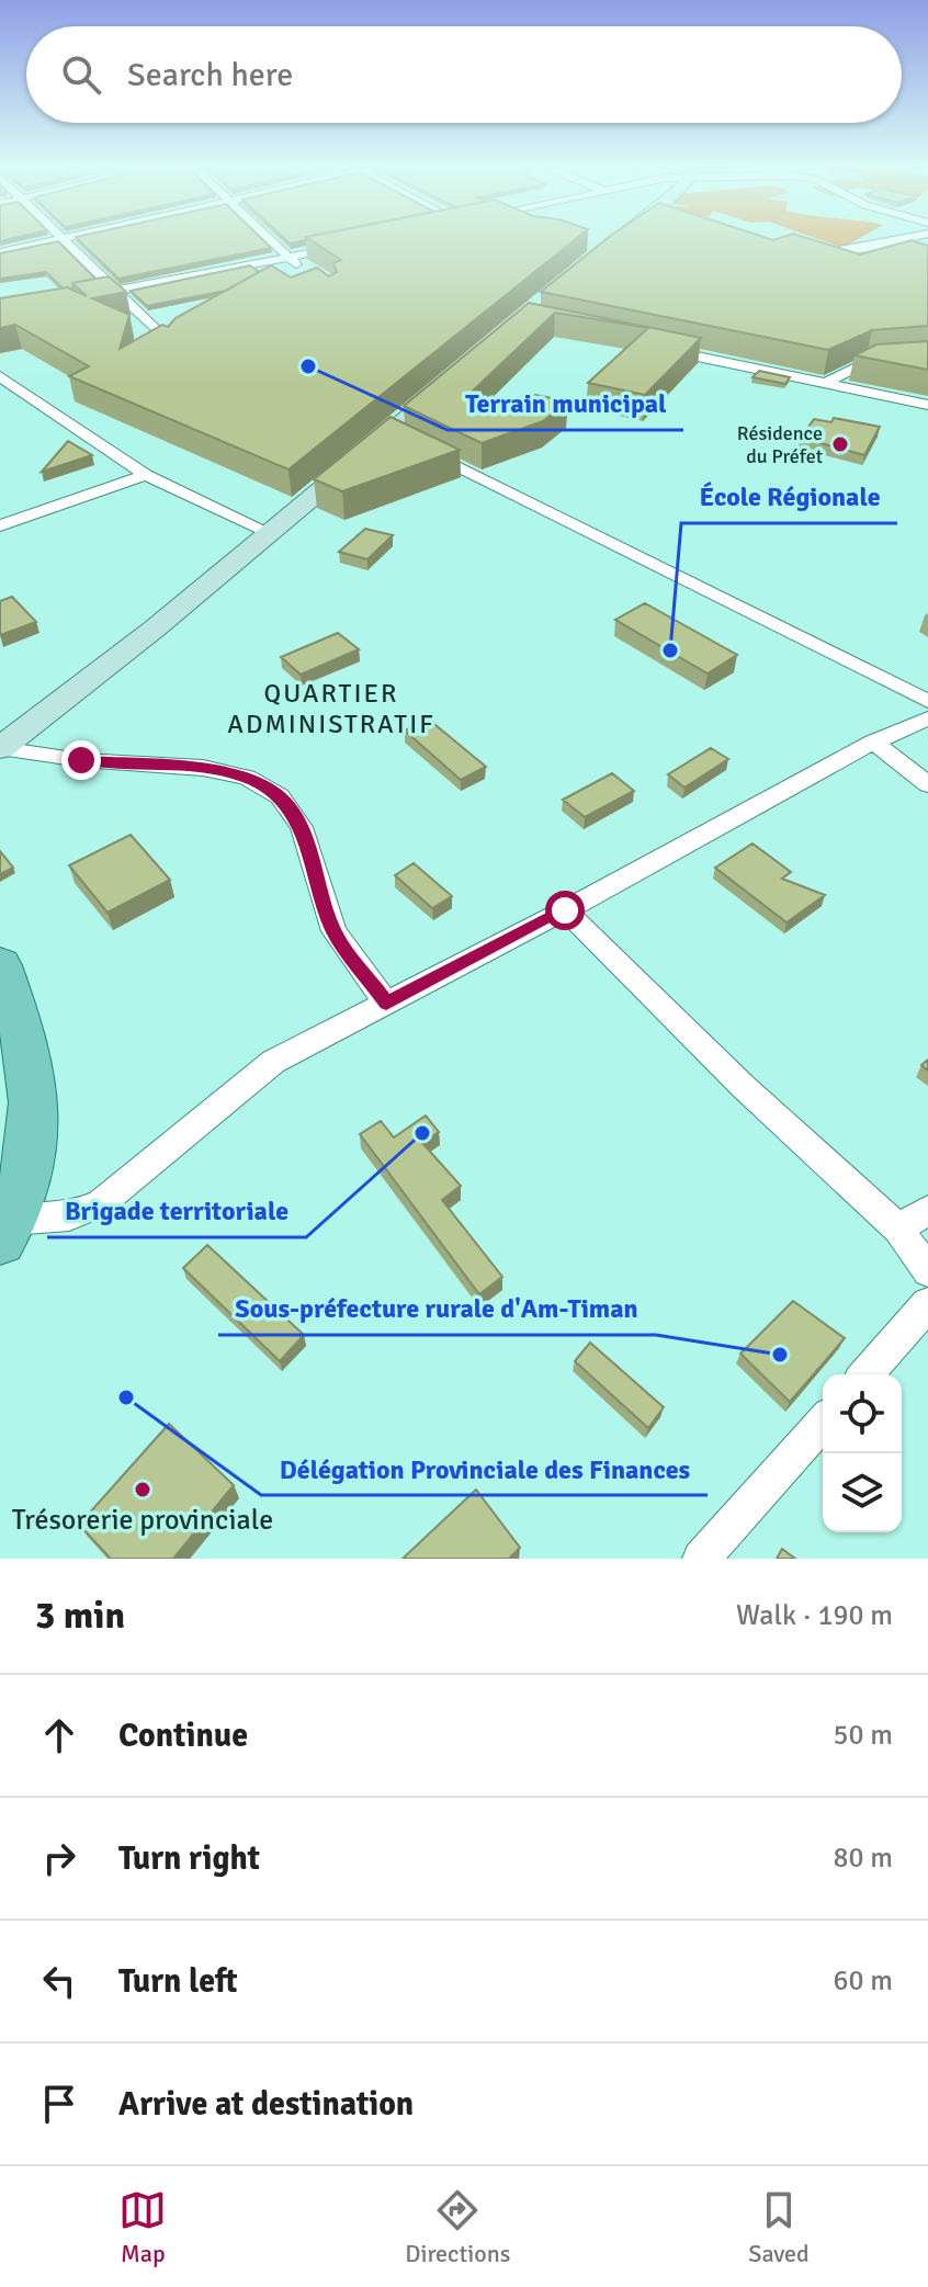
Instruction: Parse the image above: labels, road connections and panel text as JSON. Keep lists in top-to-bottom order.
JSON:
{
  "districts": ["QUARTIER ADMINISTRATIF"],
  "places": [
    "Terrain municipal",
    "Résidence du Préfet",
    "École Régionale",
    "Brigade territoriale",
    "Sous-préfecture rurale d'Am-Timan",
    "Délégation Provinciale des Finances",
    "Trésorerie provinciale"
  ],
  "page": {
    "search": "Search here",
    "heading": ["3 min", "Walk · 190 m"],
    "list": [
      ["Continue", "50 m"],
      ["Turn right", "80 m"],
      ["Turn left", "60 m"],
      "Arrive at destination"
    ],
    "nav": ["Map", "Directions", "Saved"]
  }
}
